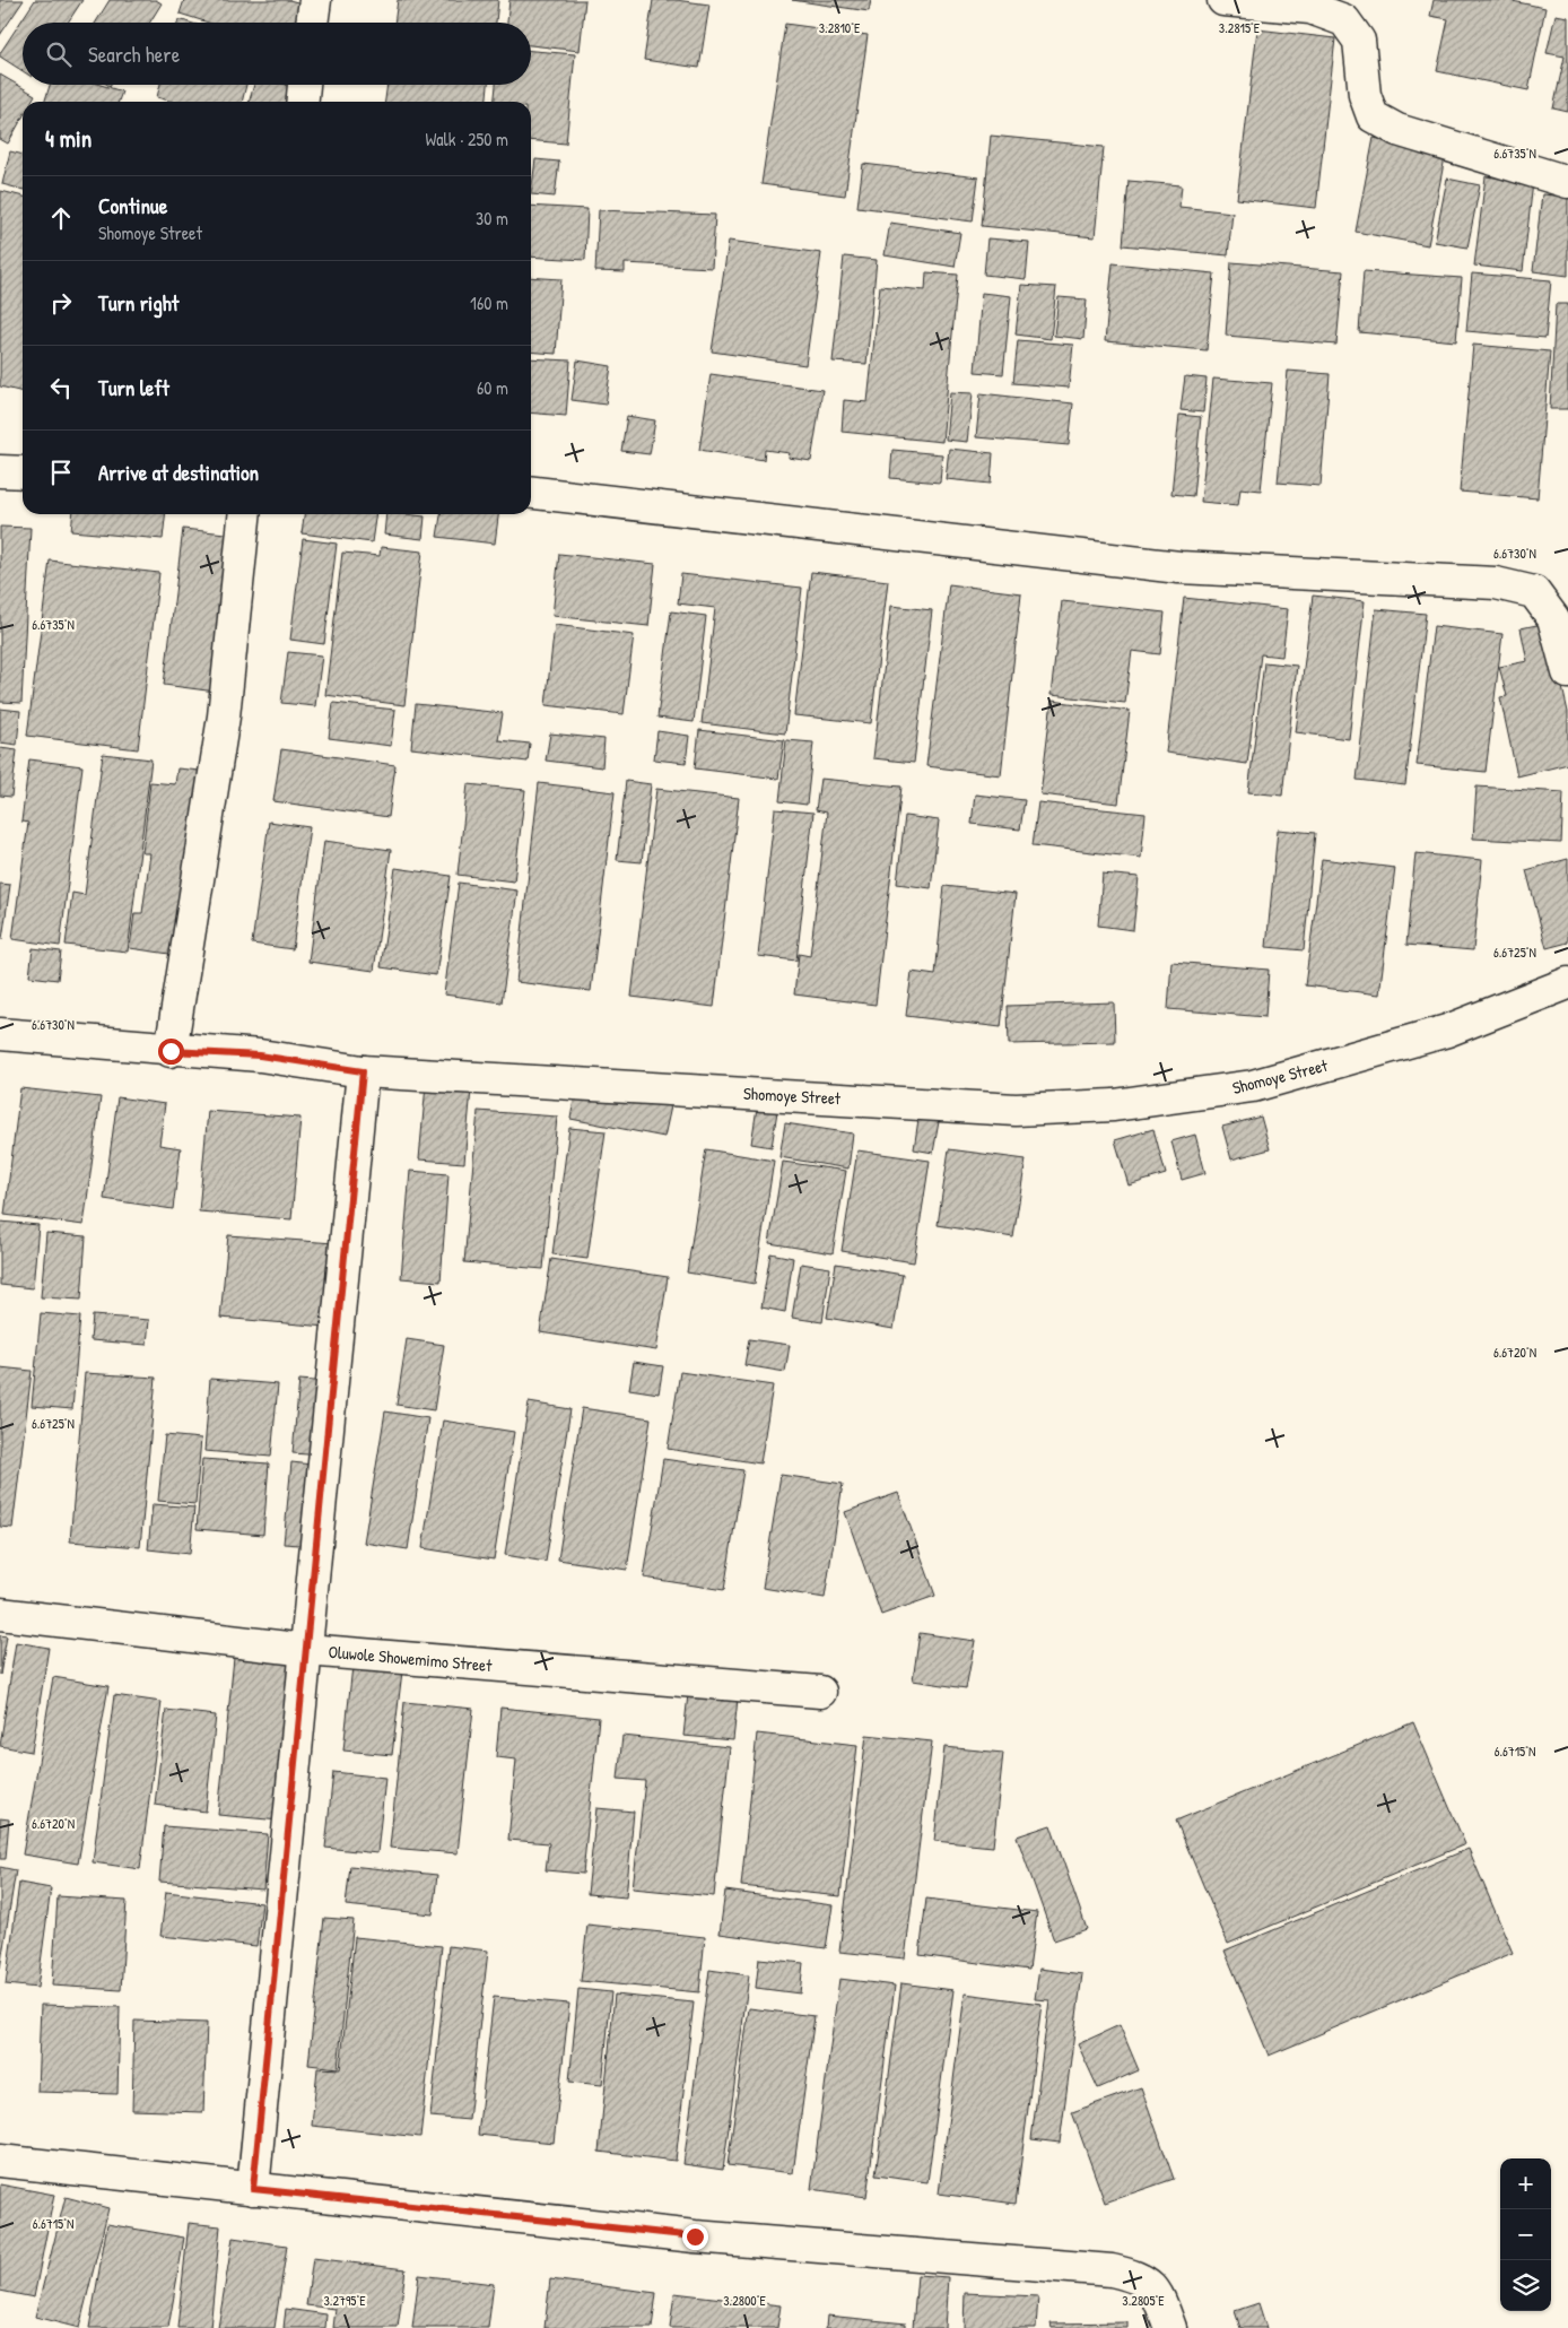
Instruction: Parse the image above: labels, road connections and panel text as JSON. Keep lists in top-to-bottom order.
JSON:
{
  "streets": {
    "street": ["Shomoye Street", "Oluwole Showemimo Street"]
  },
  "page": {
    "search": "Search here",
    "heading": ["4 min", "Walk · 250 m"],
    "list": [
      ["Continue", "Shomoye Street", "30 m"],
      ["Turn right", "160 m"],
      ["Turn left", "60 m"],
      "Arrive at destination"
    ],
    "map_buttons": ["+", "−"]
  },
  "coordinates": [
    "3.2810°E",
    "3.2815°E",
    "6.6735°N",
    "6.6730°N",
    "6.6725°N",
    "6.6720°N",
    "6.6715°N",
    "3.2795°E",
    "3.2800°E",
    "3.2805°E"
  ]
}
